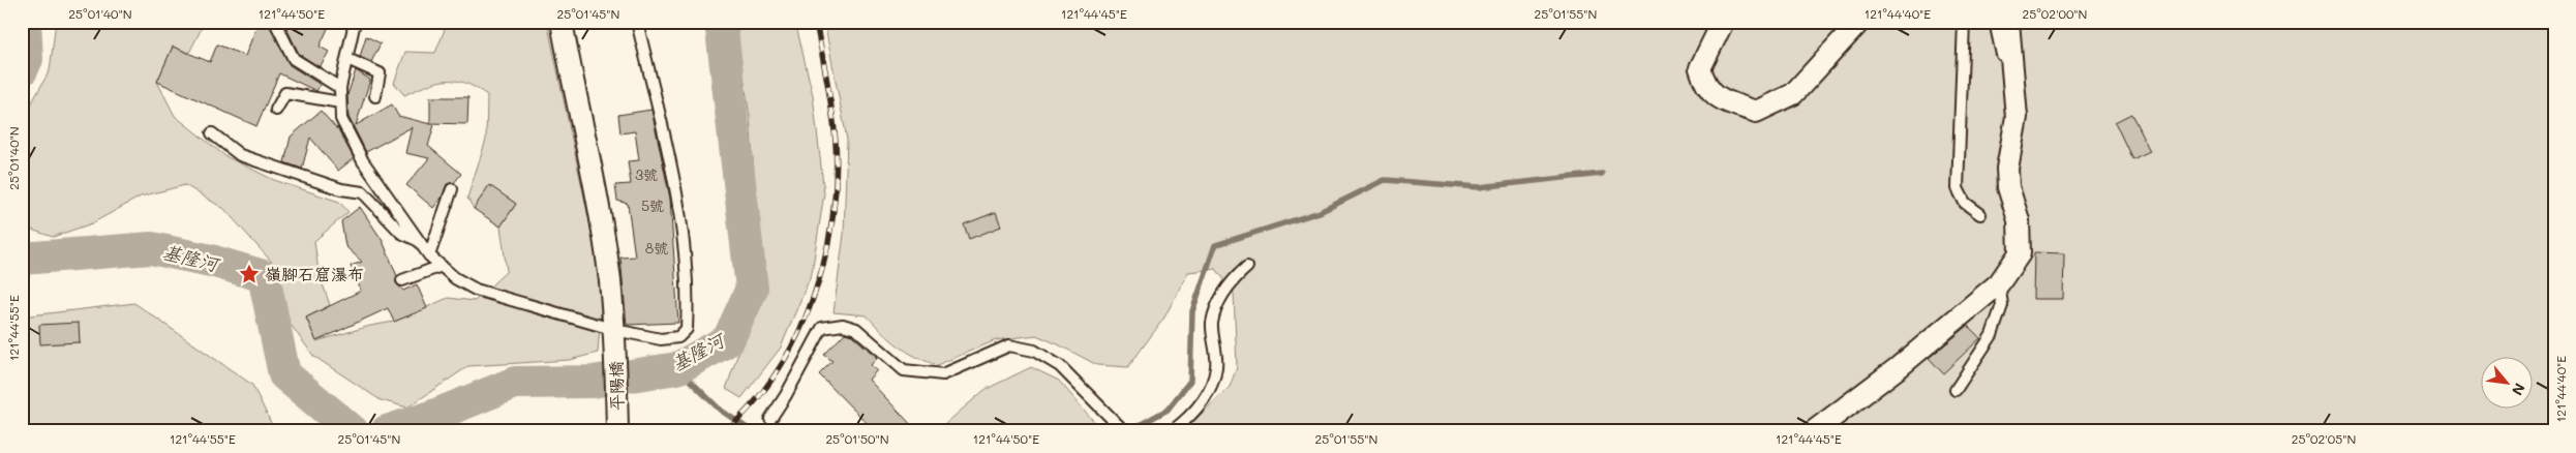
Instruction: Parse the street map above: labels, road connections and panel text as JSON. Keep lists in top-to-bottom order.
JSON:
{
  "streets": {
    "street": ["平陽橋"]
  },
  "water": ["基隆河"],
  "places": {
    "place": ["嶺腳石窟瀑布"]
  },
  "house_numbers": ["3號", "5號", "8號"],
  "north": "bottom right",
  "coordinates": [
    "25°01'40\"N",
    "121°44'50\"E",
    "25°01'45\"N",
    "121°44'45\"E",
    "25°01'55\"N",
    "121°44'40\"E",
    "25°02'00\"N",
    "121°44'55\"E",
    "25°01'50\"N",
    "25°02'05\"N"
  ]
}
